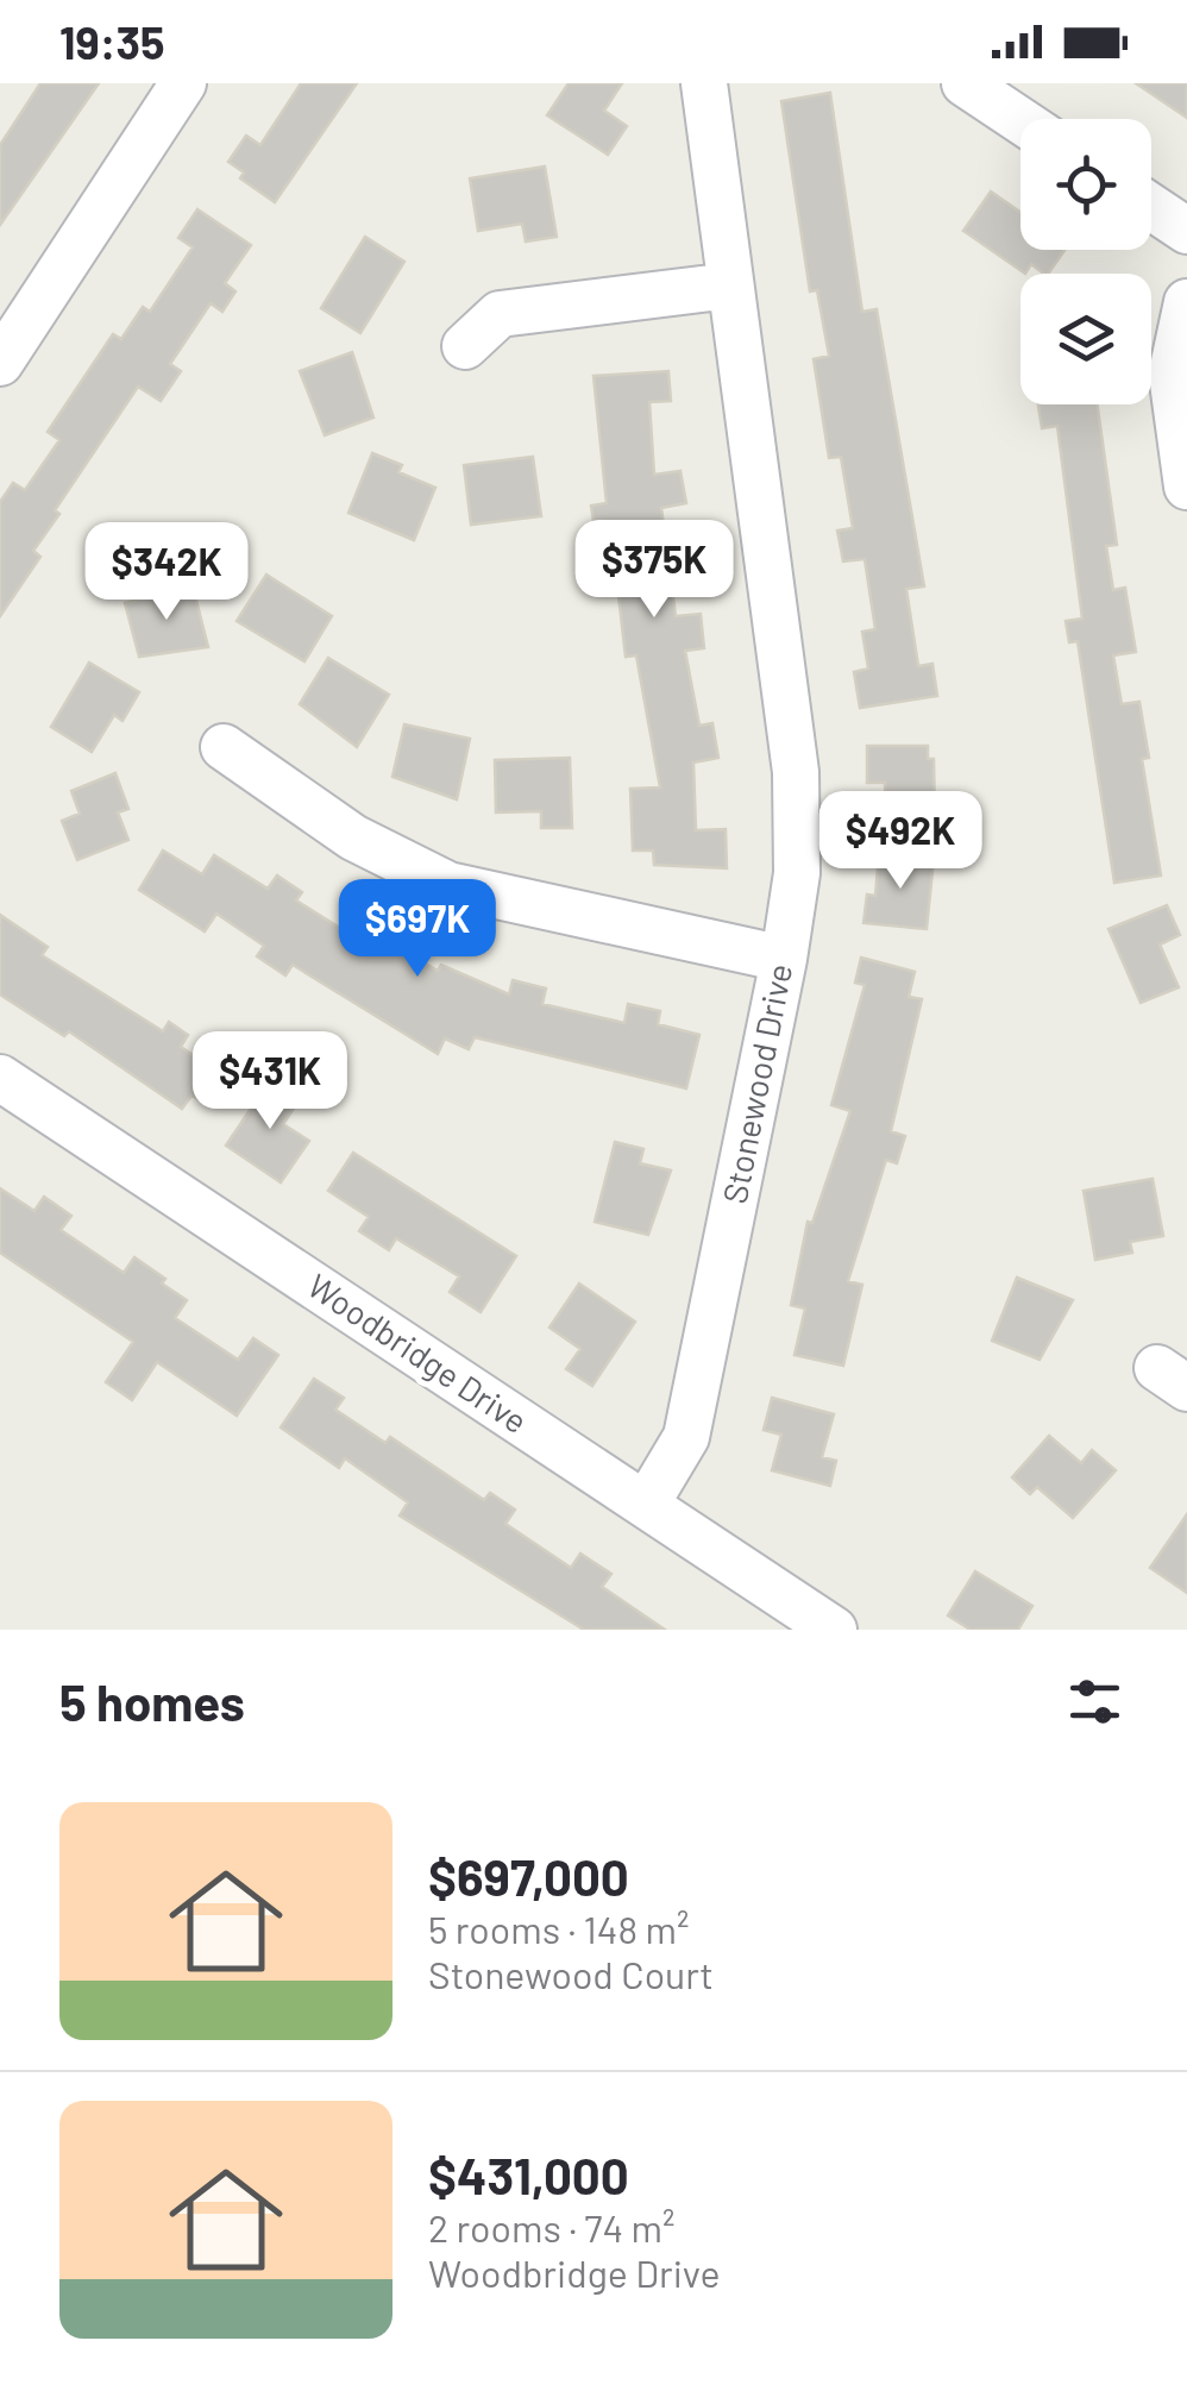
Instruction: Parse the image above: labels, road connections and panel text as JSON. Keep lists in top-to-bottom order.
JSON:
{
  "streets": {
    "street": ["Stonewood Drive", "Woodbridge Drive"]
  },
  "crossings": [
    ["Stonewood Drive", "Woodbridge Drive"]
  ],
  "page": {
    "status": "19:35",
    "price": [
      "$375K",
      "$342K",
      "$492K",
      "$697K",
      "$431K"
    ],
    "heading": "5 homes",
    "list": [
      {
        "name": "$697,000",
        "note": "5 rooms · 148 m² · Stonewood Court"
      },
      {
        "name": "$431,000",
        "note": "2 rooms · 74 m² · Woodbridge Drive"
      }
    ]
  }
}
